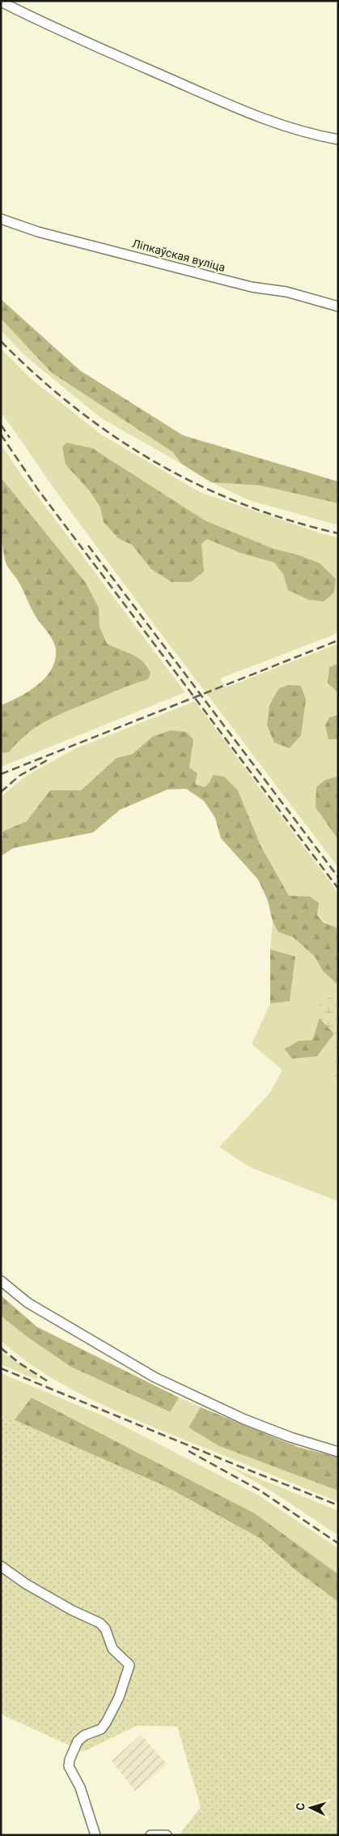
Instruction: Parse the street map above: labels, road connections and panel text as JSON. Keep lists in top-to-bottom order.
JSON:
{
  "streets": {
    "street": ["Ліпкаўская вуліца"]
  },
  "north": "left"
}
